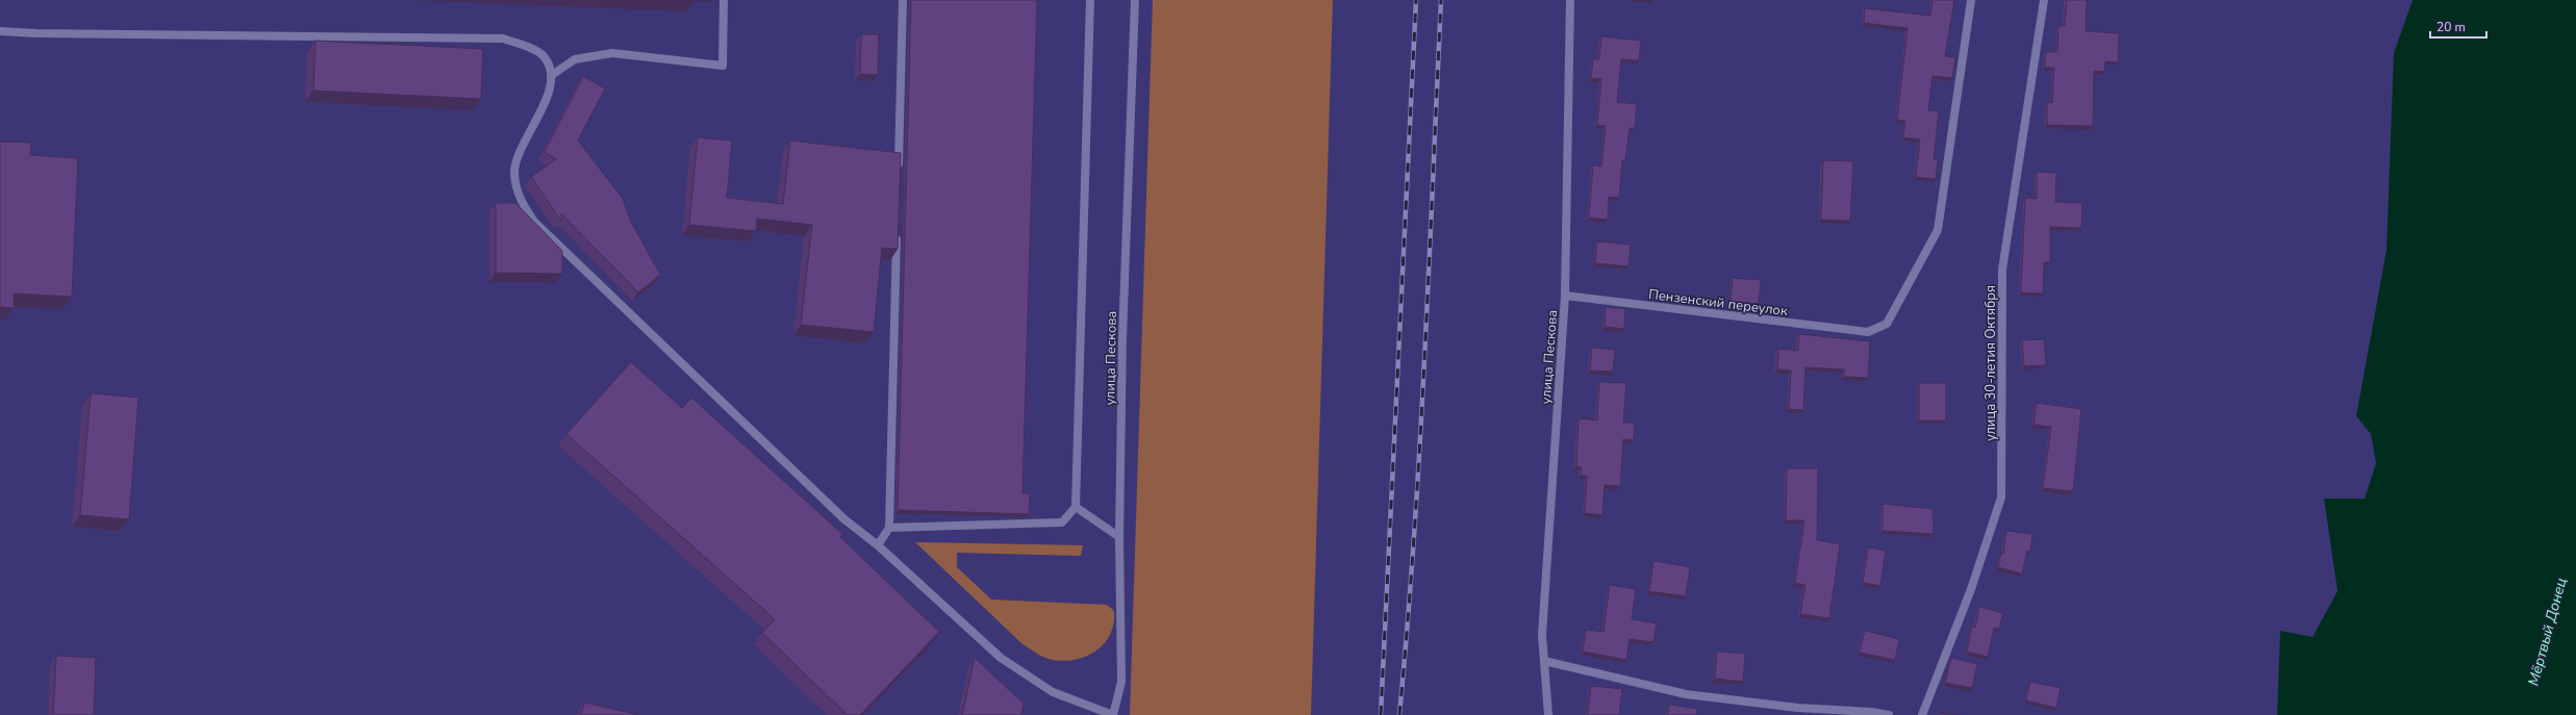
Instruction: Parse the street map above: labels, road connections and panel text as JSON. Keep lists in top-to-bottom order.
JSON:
{
  "streets": {
    "street": ["Пензенский переулок", "улица Пескова", "улица 30-летия Октября"]
  },
  "crossings": [
    ["Пензенский переулок", "улица Пескова"]
  ],
  "water": ["Мёртвый Донец"],
  "scale_bar": "20 m"
}
